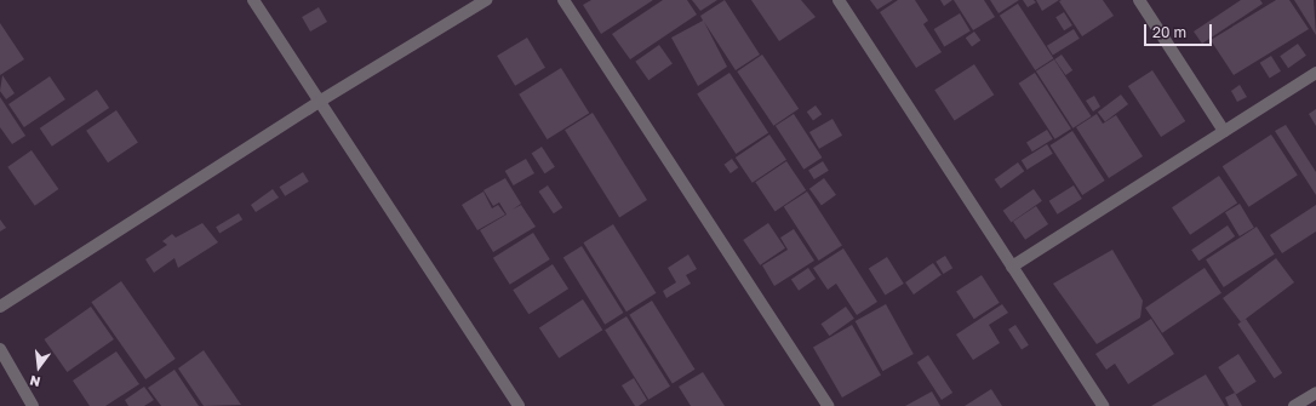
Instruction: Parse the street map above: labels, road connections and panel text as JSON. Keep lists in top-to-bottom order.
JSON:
{
  "scale_bar": "20 m",
  "north": "bottom"
}
